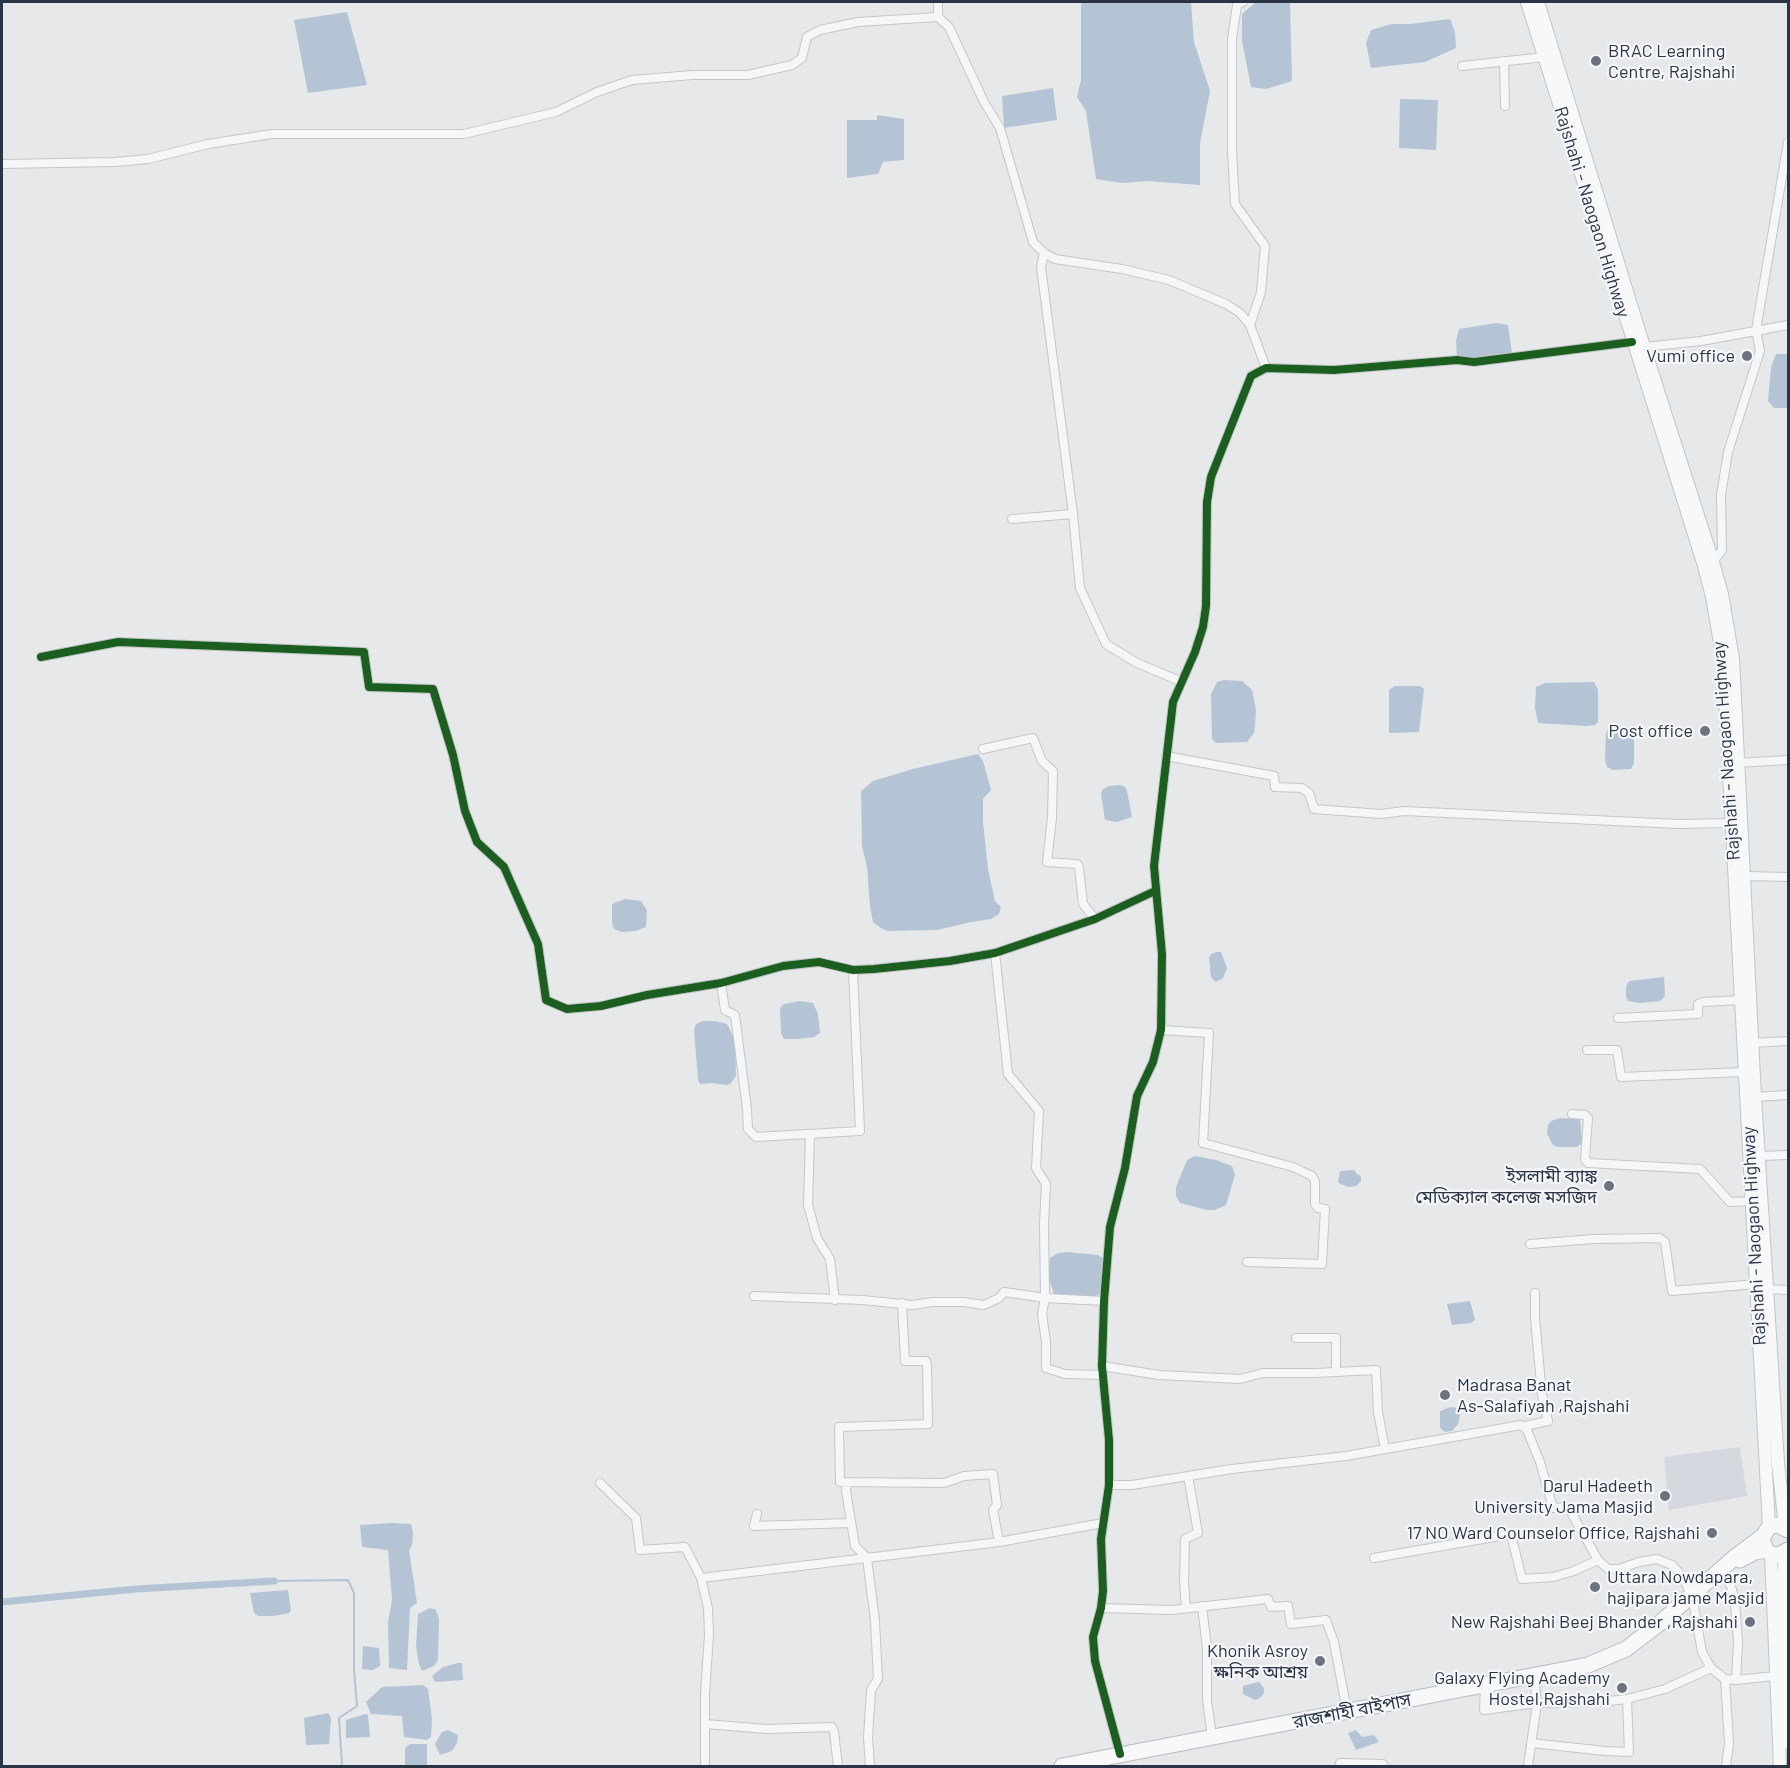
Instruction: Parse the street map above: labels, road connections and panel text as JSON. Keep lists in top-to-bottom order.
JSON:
{
  "streets": {
    "highway": ["রাজশাহী বাইপাস"],
    "main road": ["Rajshahi - Naogaon Highway"]
  },
  "crossings": [
    ["Rajshahi - Naogaon Highway", "রাজশাহী বাইপাস"]
  ],
  "places": [
    "BRAC Learning Centre, Rajshahi",
    "Vumi office",
    "Post office",
    "ইসলামী ব্যাঙ্ক মেডিক্যাল কলেজ মসজিদ",
    "Madrasa Banat As-Salafiyah ,Rajshahi",
    "Darul Hadeeth University Jama Masjid",
    "17 NO Ward Counselor Office, Rajshahi",
    "Uttara Nowdapara, hajipara jame Masjid",
    "New Rajshahi Beej Bhander ,Rajshahi",
    "Khonik Asroy ক্ষনিক আশ্রয়",
    "Galaxy Flying Academy Hostel,Rajshahi"
  ]
}
